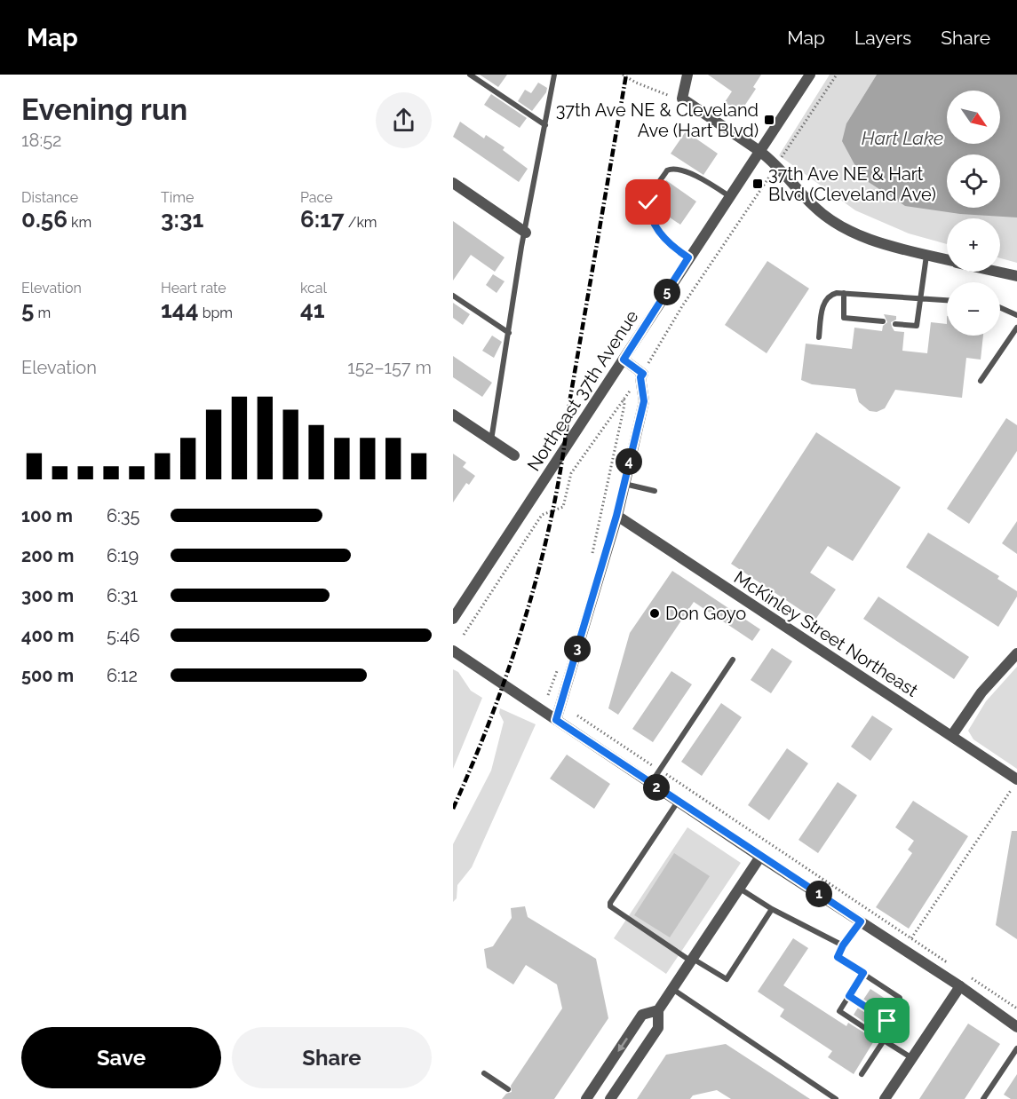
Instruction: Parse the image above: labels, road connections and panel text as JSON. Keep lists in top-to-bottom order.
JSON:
{
  "streets": {
    "street": ["Northeast 37th Avenue", "McKinley Street Northeast"]
  },
  "water": ["Hart Lake"],
  "places": {
    "transit": ["37th Ave NE & Cleveland Ave (Hart Blvd)", "37th Ave NE & Hart Blvd (Cleveland Ave)"],
    "other": ["Don Goyo"]
  },
  "north": "bottom right",
  "page": {
    "header": "Map",
    "nav": ["Map", "Layers", "Share"],
    "heading": ["Evening run", "18:52"],
    "map_buttons": ["+", "−"],
    "stats": [
      ["Distance", "0.56 km"],
      ["Time", "3:31"],
      ["Pace", "6:17 /km"],
      ["Elevation", "5 m"],
      ["Heart rate", "144 bpm"],
      ["kcal", "41"]
    ],
    "pins": [
      "5",
      "4",
      "3",
      "2",
      "1"
    ],
    "chart": ["Elevation", "152–157 m"],
    "list": [
      {
        "name": "100 m",
        "note": "6:35"
      },
      {
        "name": "200 m",
        "note": "6:19"
      },
      {
        "name": "300 m",
        "note": "6:31"
      },
      {
        "name": "400 m",
        "note": "5:46"
      },
      {
        "name": "500 m",
        "note": "6:12"
      }
    ],
    "buttons": ["Save", "Share"]
  }
}
